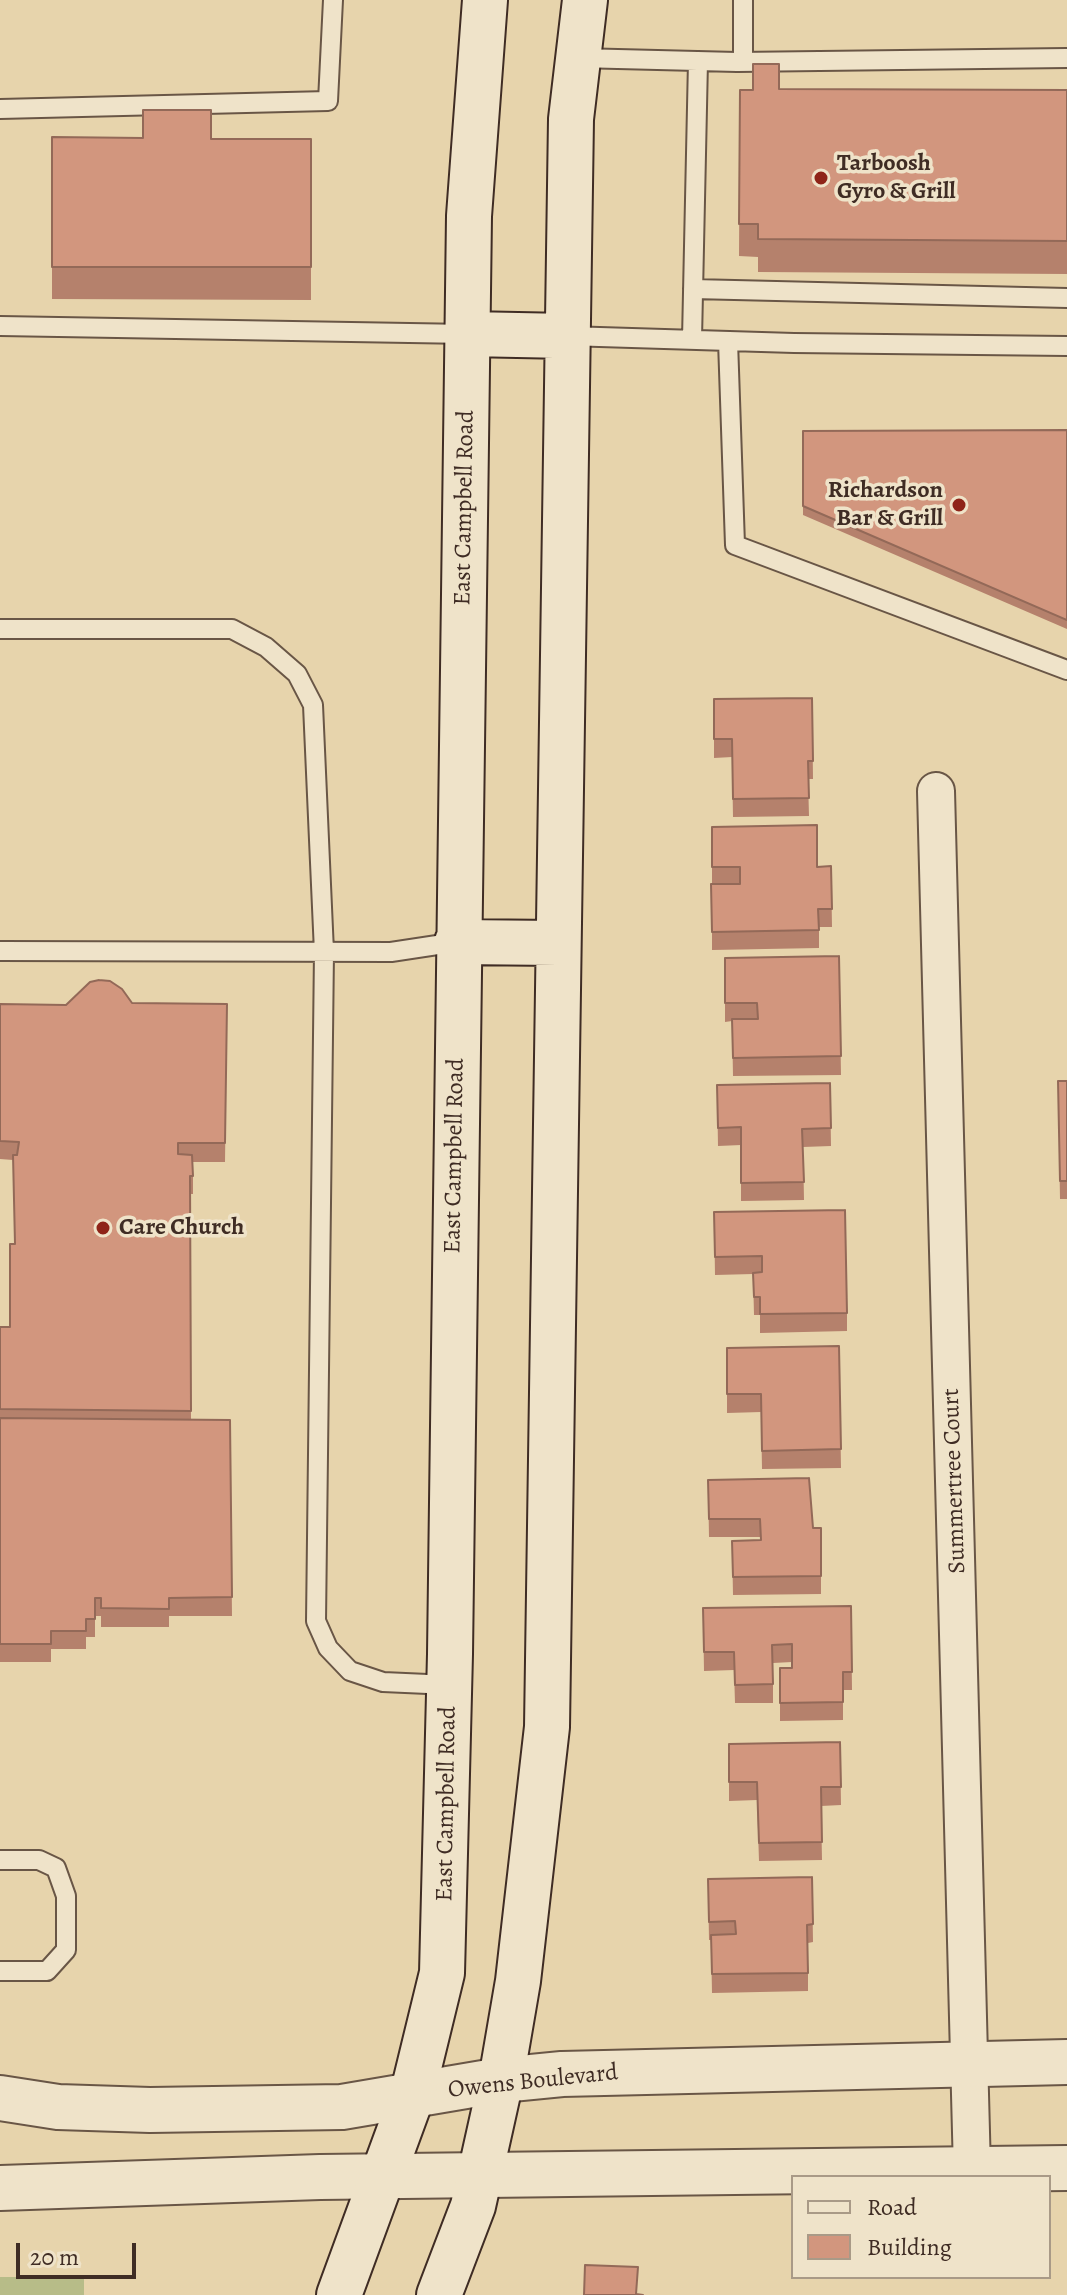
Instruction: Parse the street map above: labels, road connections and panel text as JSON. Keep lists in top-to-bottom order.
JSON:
{
  "streets": {
    "main road": ["East Campbell Road", "Owens Boulevard"],
    "street": ["Summertree Court"]
  },
  "crossings": [
    ["East Campbell Road", "Owens Boulevard"],
    ["Summertree Court", "Owens Boulevard"]
  ],
  "places": ["Tarboosh Gyro & Grill", "Richardson Bar & Grill", "Care Church"],
  "legend": ["Road", "Building"],
  "scale_bar": "20 m"
}
